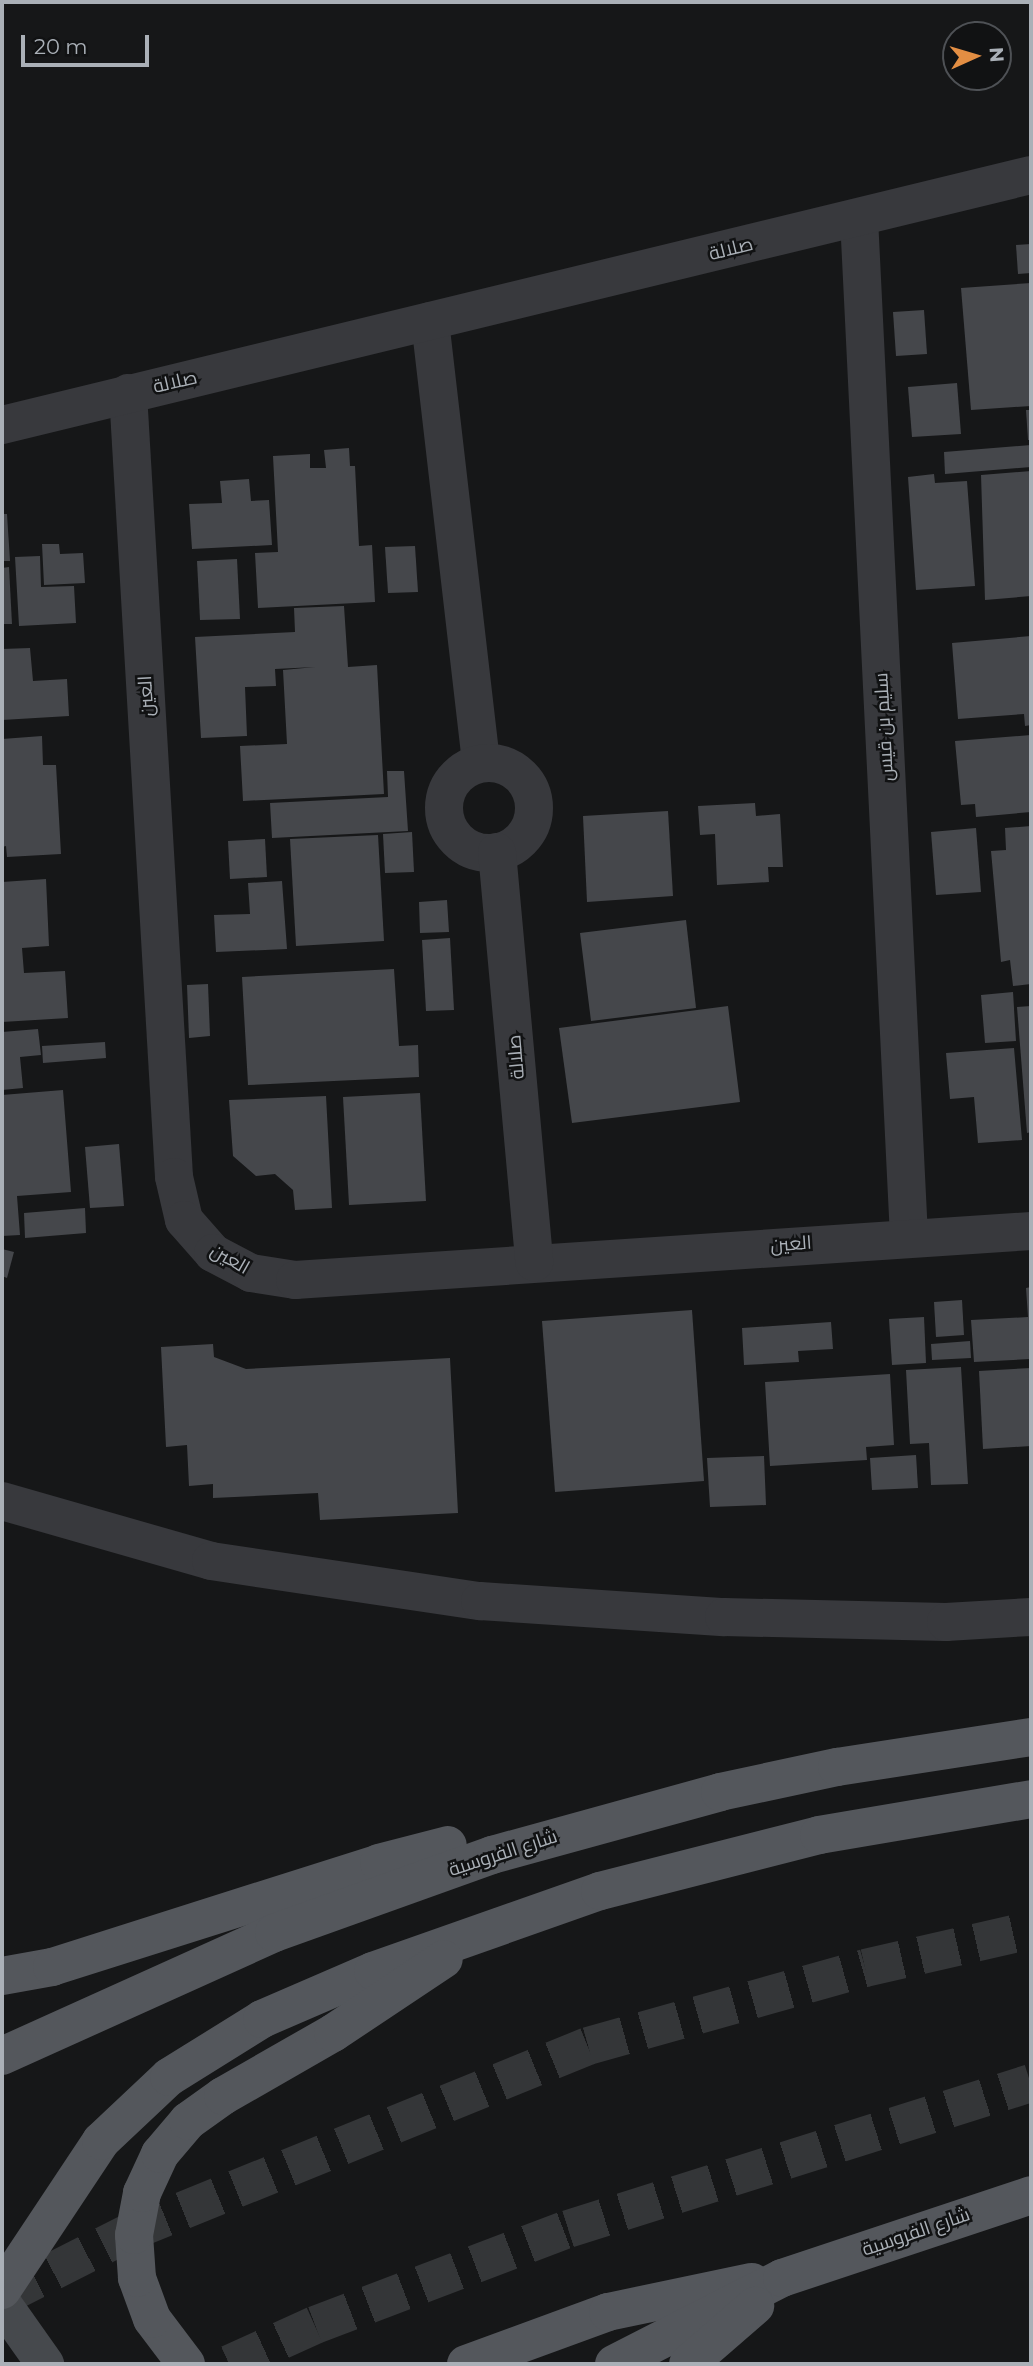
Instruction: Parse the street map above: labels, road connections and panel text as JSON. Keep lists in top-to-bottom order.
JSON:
{
  "streets": {
    "main road": ["شارع الفروسية"],
    "street": ["صلالة", "العين", "سليم بن قيس"]
  },
  "crossings": [
    ["صلالة", "العين"],
    ["صلالة", "سليم بن قيس"],
    ["العين", "سليم بن قيس"]
  ],
  "scale_bar": "20 m",
  "north": "right"
}
